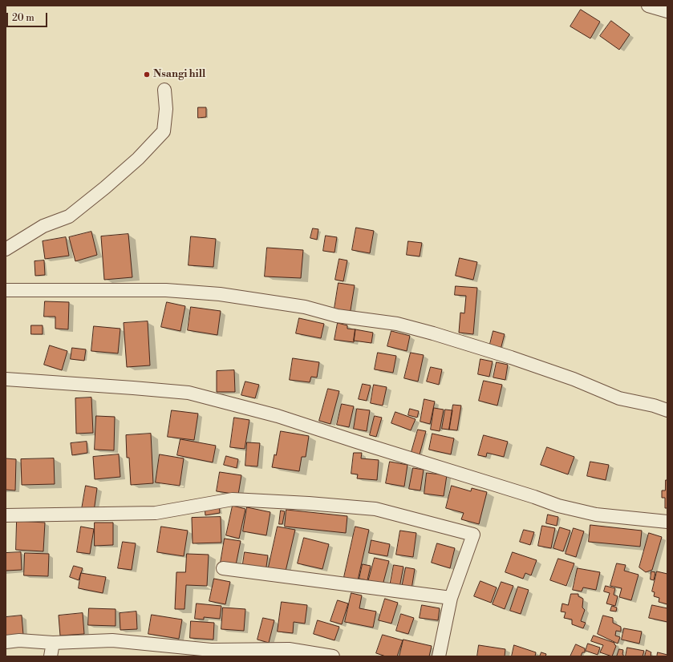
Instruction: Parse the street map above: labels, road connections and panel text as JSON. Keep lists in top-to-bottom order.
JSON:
{
  "places": ["Nsangi hill"],
  "scale_bar": "20 m"
}
